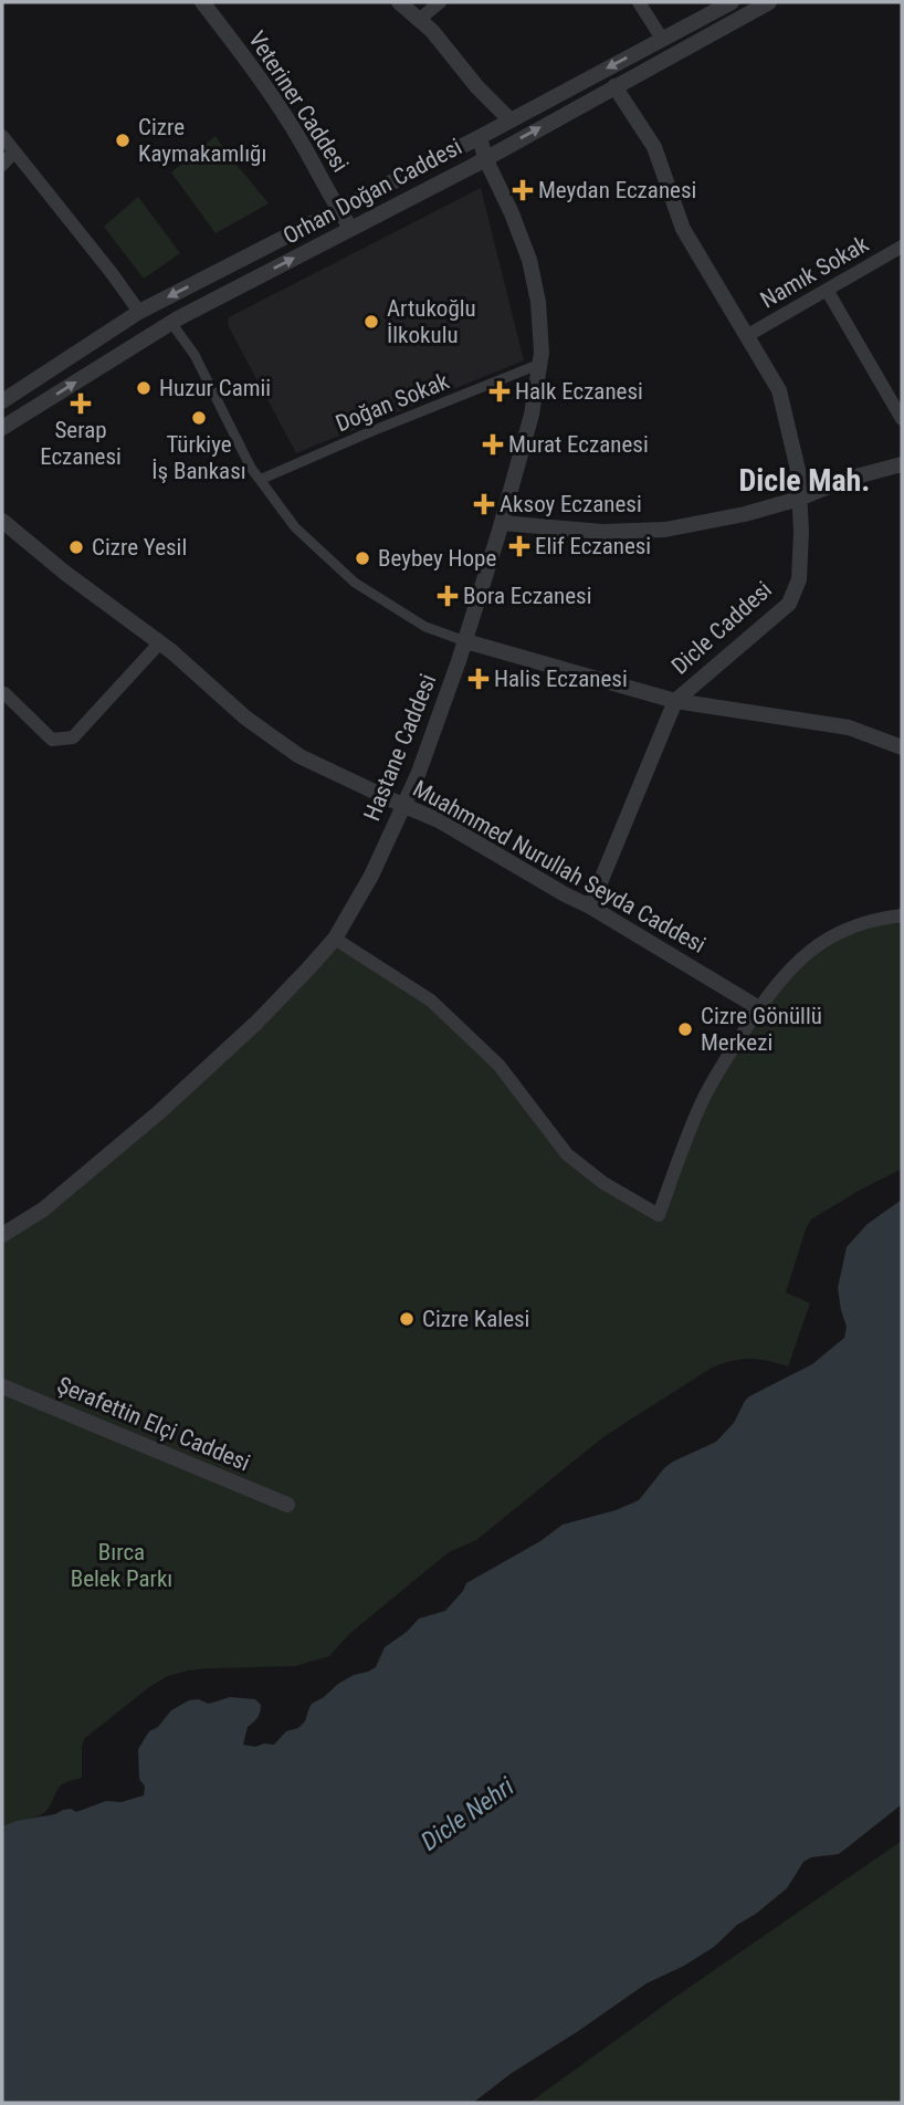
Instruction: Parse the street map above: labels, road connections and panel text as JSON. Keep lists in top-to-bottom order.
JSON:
{
  "streets": {
    "street": [
      "Veteriner Caddesi",
      "Orhan Doğan Caddesi",
      "Namık Sokak",
      "Doğan Sokak",
      "Dicle Caddesi",
      "Hastane Caddesi",
      "Muahmmed Nurullah Seyda Caddesi",
      "Şerafettin Elçi Caddesi"
    ]
  },
  "crossings": [
    ["Veteriner Caddesi", "Orhan Doğan Caddesi"],
    ["Orhan Doğan Caddesi", "Dicle Caddesi"],
    ["Orhan Doğan Caddesi", "Hastane Caddesi"],
    ["Namık Sokak", "Dicle Caddesi"],
    ["Doğan Sokak", "Hastane Caddesi"],
    ["Dicle Caddesi", "Muahmmed Nurullah Seyda Caddesi"],
    ["Hastane Caddesi", "Muahmmed Nurullah Seyda Caddesi"]
  ],
  "districts": ["Dicle Mah."],
  "water": ["Dicle Nehri"],
  "parks": ["Bırca Belek Parkı"],
  "places": {
    "other": [
      "Cizre Kaymakamlığı",
      "Artukoğlu İlkokulu",
      "Huzur Camii",
      "Türkiye İş Bankası",
      "Cizre Yesil",
      "Beybey Hope",
      "Cizre Gönüllü Merkezi",
      "Cizre Kalesi"
    ],
    "health": [
      "Meydan Eczanesi",
      "Halk Eczanesi",
      "Serap Eczanesi",
      "Murat Eczanesi",
      "Aksoy Eczanesi",
      "Elif Eczanesi",
      "Bora Eczanesi",
      "Halis Eczanesi"
    ]
  }
}
